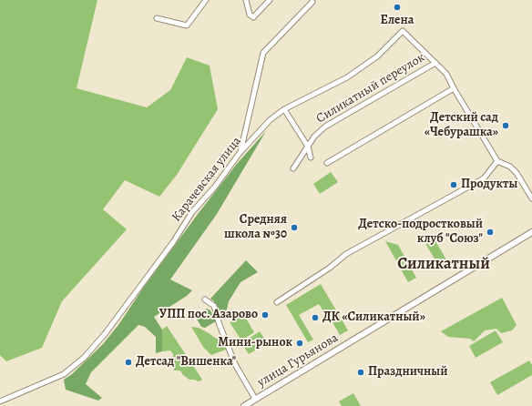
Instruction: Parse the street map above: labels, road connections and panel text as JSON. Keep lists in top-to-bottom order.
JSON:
{
  "streets": {
    "street": ["Силикатный переулок", "Карачевская улица", "улица Гурьянова"]
  },
  "crossings": [
    ["Силикатный переулок", "Карачевская улица"]
  ],
  "districts": ["Силикатный"],
  "places": [
    "Елена",
    "Детский сад «Чебурашка»",
    "Продукты",
    "Средняя школа №30",
    "Детско-подростковый клуб \"Союз\"",
    "УПП пос. Азарово",
    "ДК «Силикатный»",
    "Мини-рынок",
    "Детсад \"Вишенка\"",
    "Праздничный"
  ]
}
